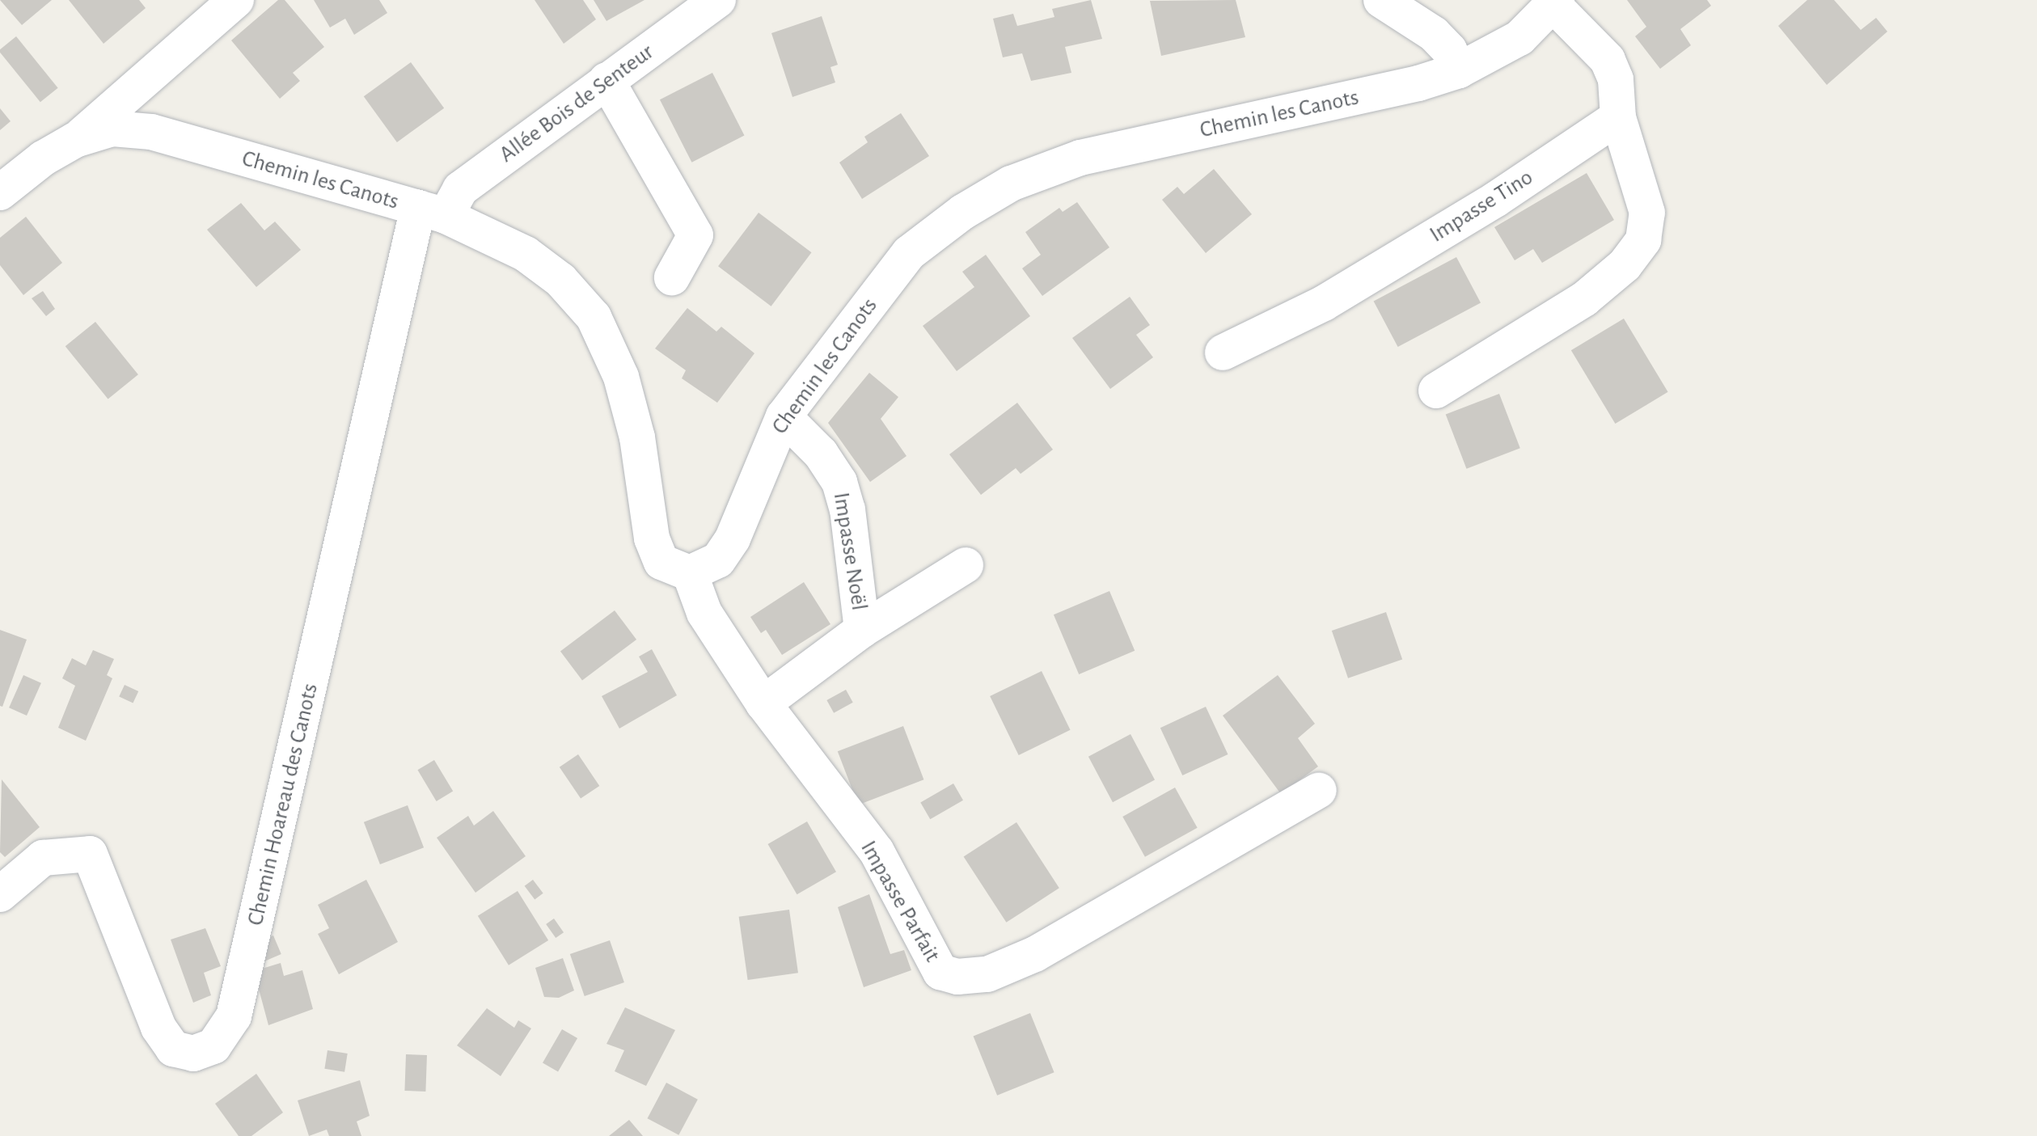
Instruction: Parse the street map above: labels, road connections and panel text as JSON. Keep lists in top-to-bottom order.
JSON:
{
  "streets": {
    "street": [
      "Allée Bois de Senteur",
      "Chemin les Canots",
      "Impasse Tino",
      "Impasse Noël",
      "Chemin Hoareau des Canots",
      "Impasse Parfait"
    ]
  },
  "crossings": [
    ["Allée Bois de Senteur", "Chemin les Canots"],
    ["Allée Bois de Senteur", "Chemin Hoareau des Canots"],
    ["Chemin les Canots", "Impasse Noël"],
    ["Chemin les Canots", "Chemin Hoareau des Canots"],
    ["Chemin les Canots", "Impasse Parfait"]
  ]
}
